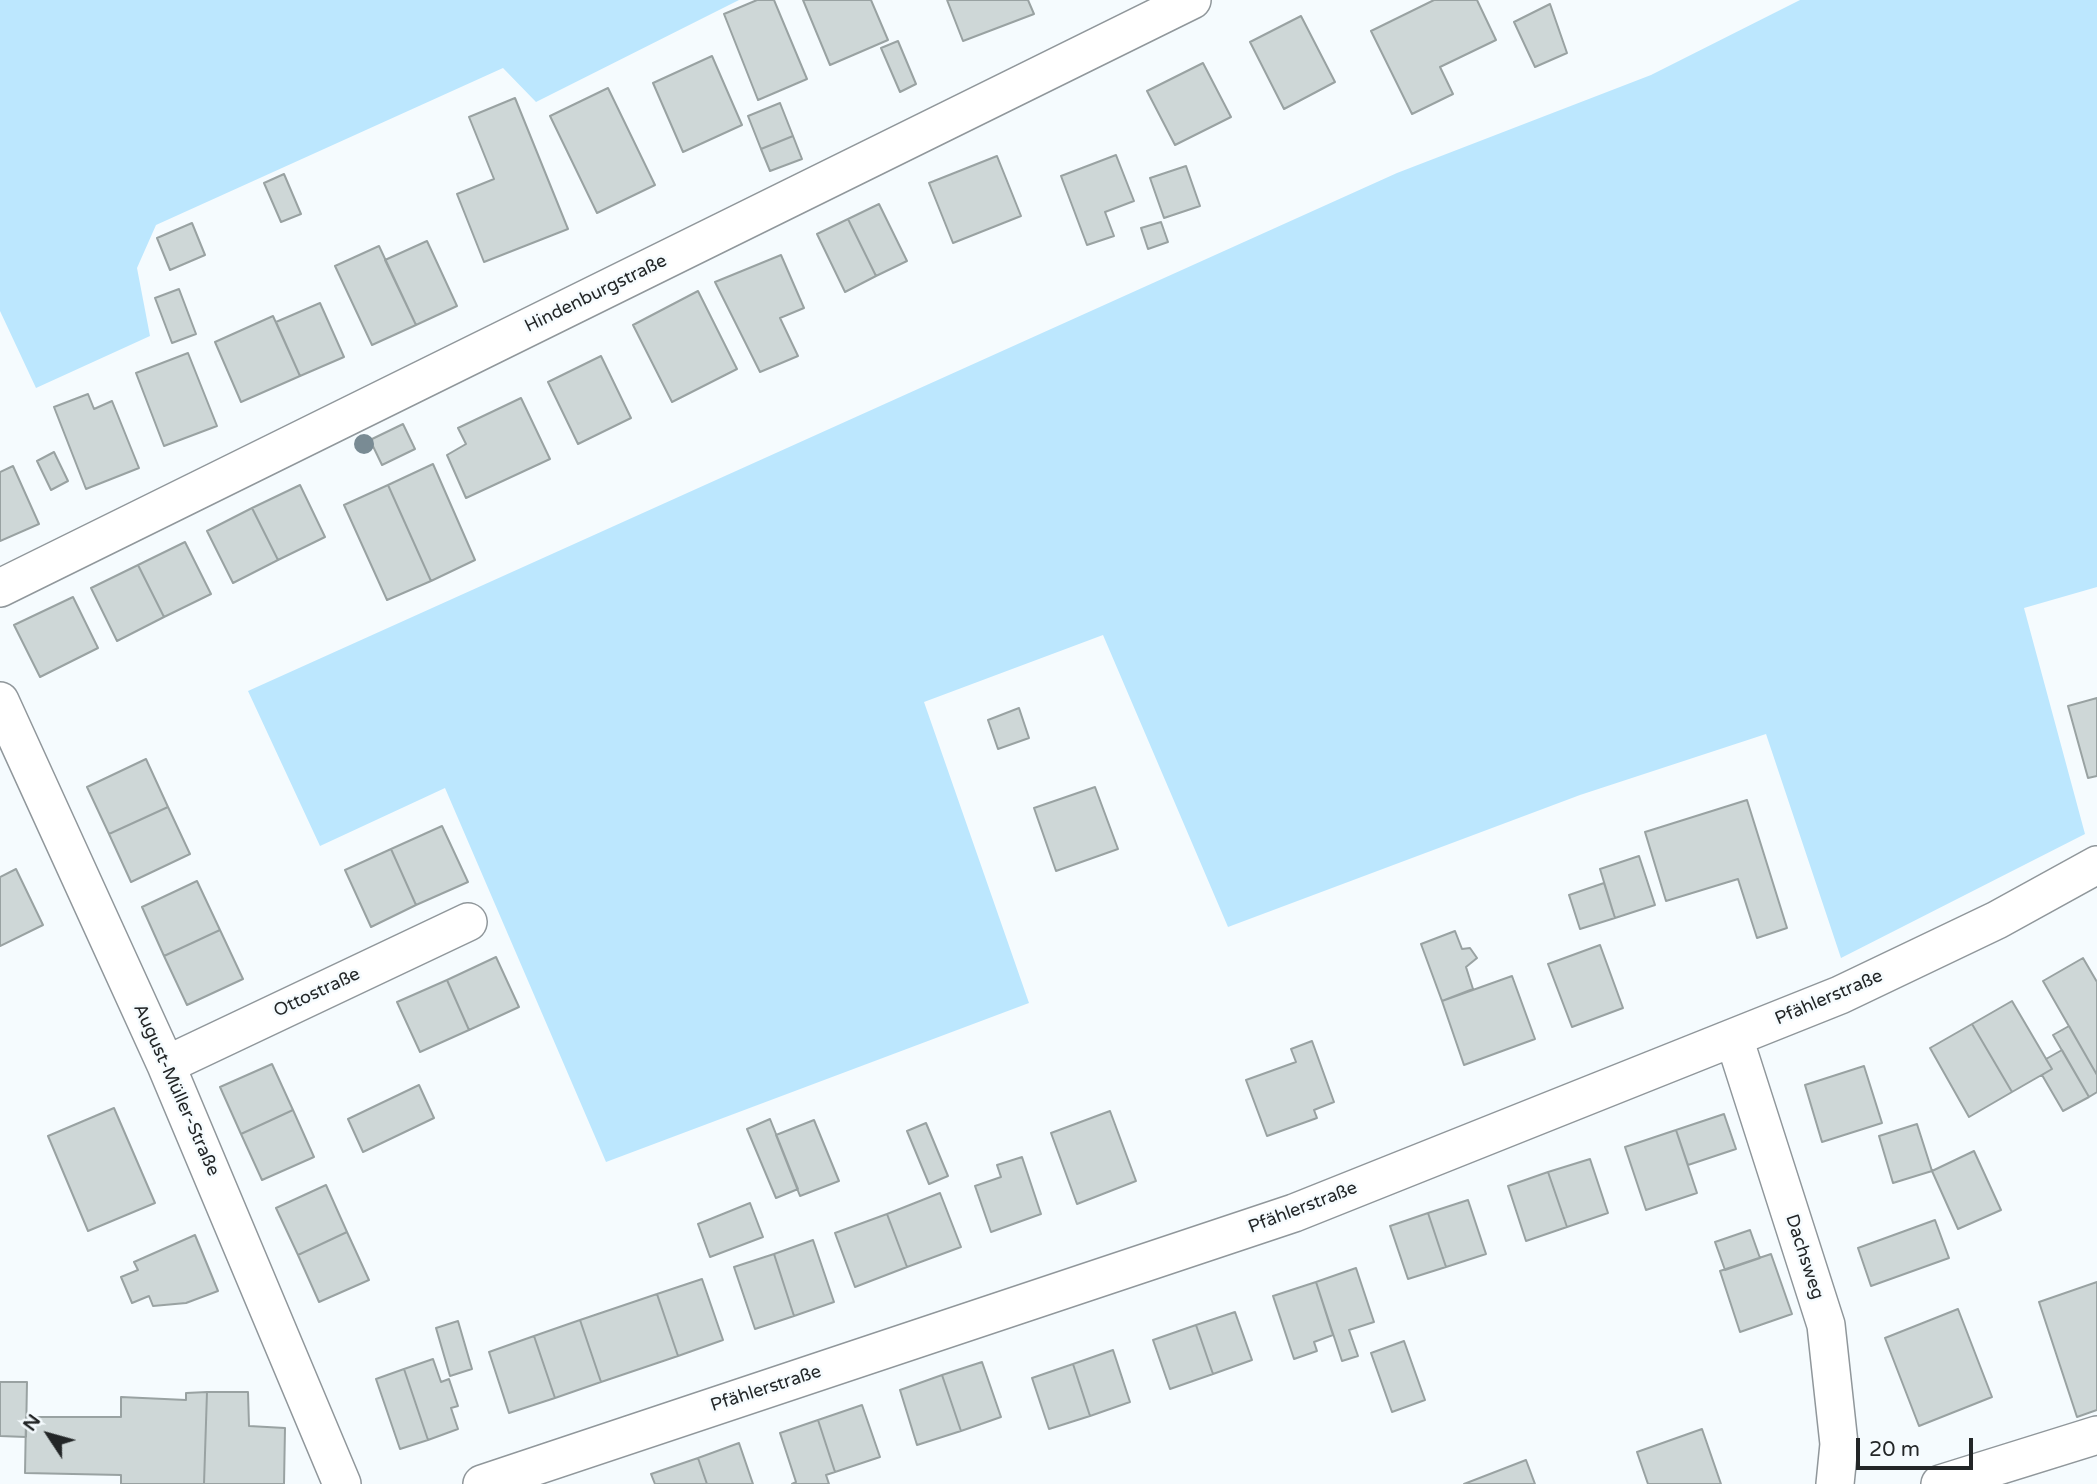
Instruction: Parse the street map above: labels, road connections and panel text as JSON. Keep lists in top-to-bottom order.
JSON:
{
  "streets": {
    "street": [
      "Hindenburgstraße",
      "Ottostraße",
      "Pfählerstraße",
      "August-Müller-Straße",
      "Dachsweg"
    ]
  },
  "crossings": [
    ["Ottostraße", "August-Müller-Straße"],
    ["Pfählerstraße", "Dachsweg"]
  ],
  "scale_bar": "20 m",
  "north": "top left"
}
